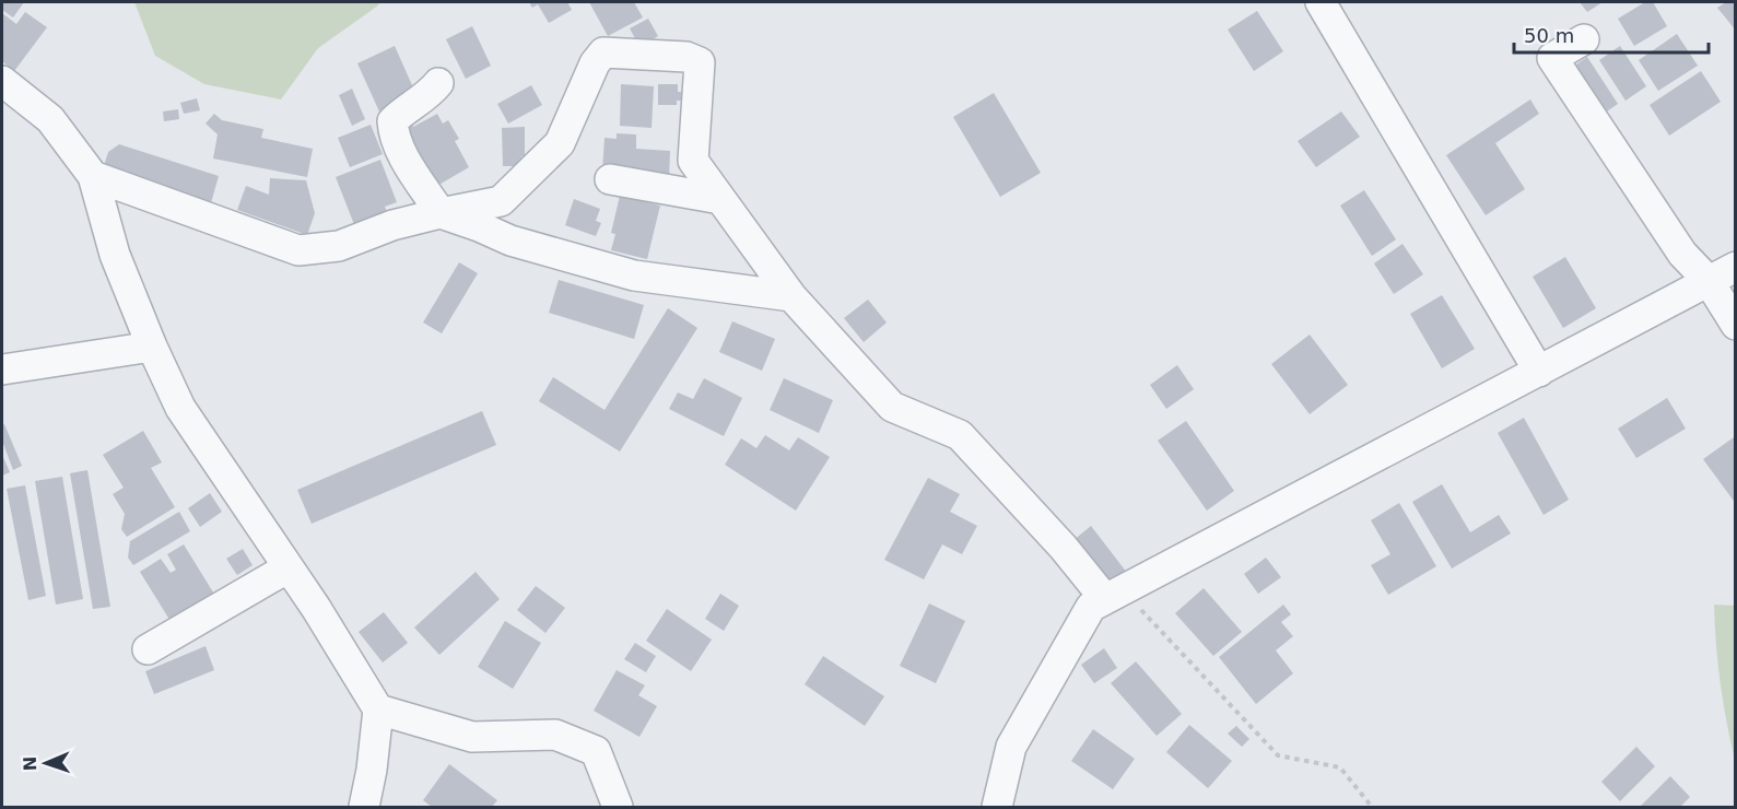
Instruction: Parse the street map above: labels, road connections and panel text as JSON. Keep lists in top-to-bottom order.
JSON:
{
  "scale_bar": "50 m",
  "north": "left"
}
